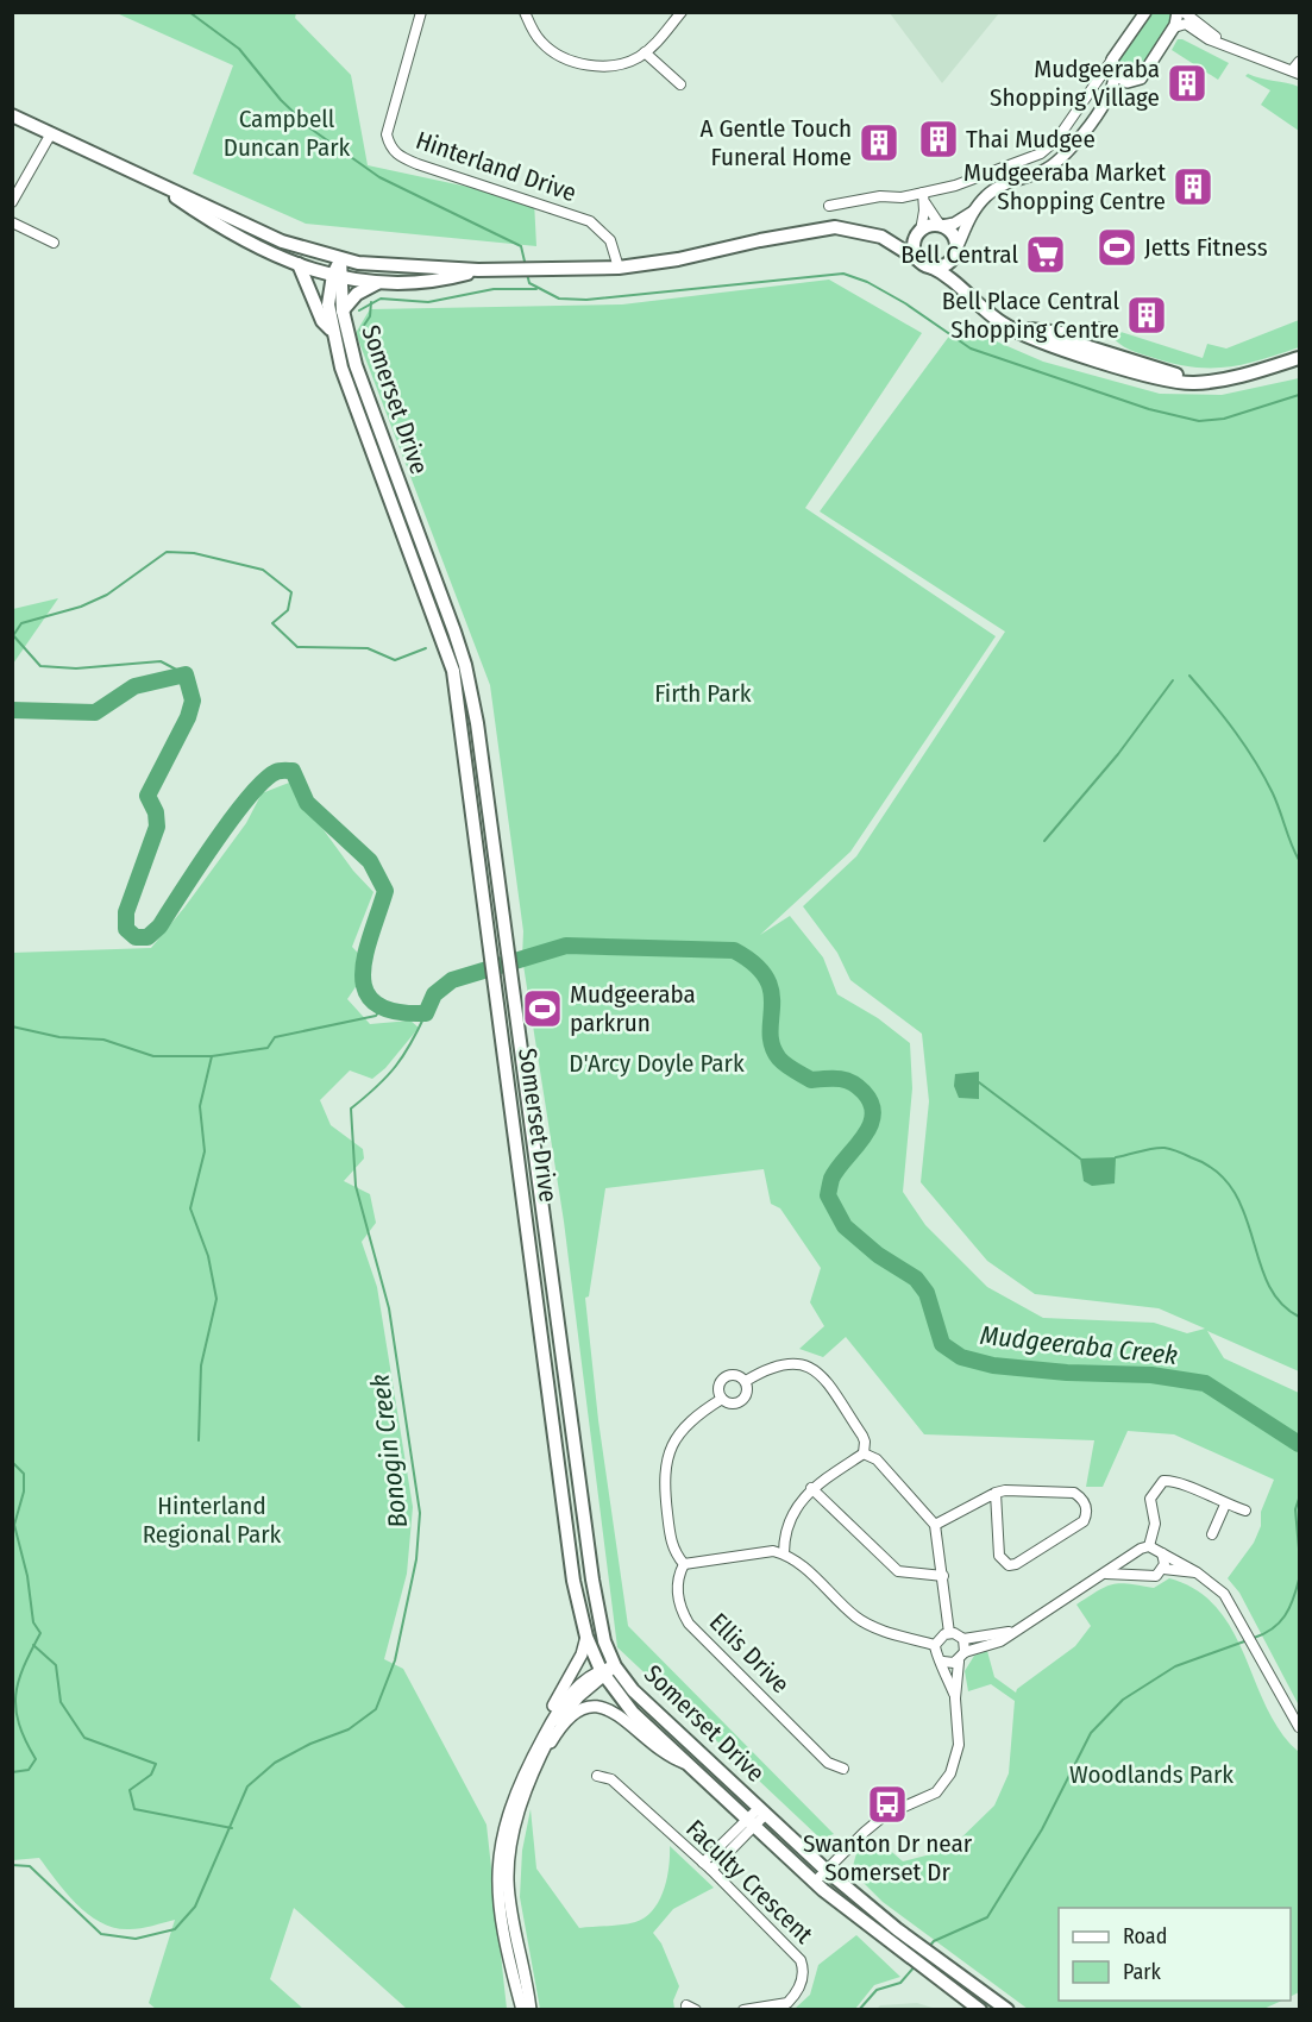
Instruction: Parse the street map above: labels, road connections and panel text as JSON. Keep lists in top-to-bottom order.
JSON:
{
  "streets": {
    "main road": ["Somerset Drive"],
    "street": ["Hinterland Drive", "Ellis Drive", "Faculty Crescent"]
  },
  "water": ["Mudgeeraba Creek", "Bonogin Creek"],
  "parks": [
    "Campbell Duncan Park",
    "Firth Park",
    "D'Arcy Doyle Park",
    "Hinterland Regional Park",
    "Woodlands Park"
  ],
  "places": {
    "building": [
      "Mudgeeraba Shopping Village",
      "Thai Mudgee",
      "A Gentle Touch Funeral Home",
      "Mudgeeraba Market Shopping Centre",
      "Bell Place Central Shopping Centre"
    ],
    "sports": ["Jetts Fitness", "Mudgeeraba parkrun"],
    "supermarket": ["Bell Central"],
    "bus stop": ["Swanton Dr near Somerset Dr"]
  },
  "legend": ["Road", "Park"]
}
